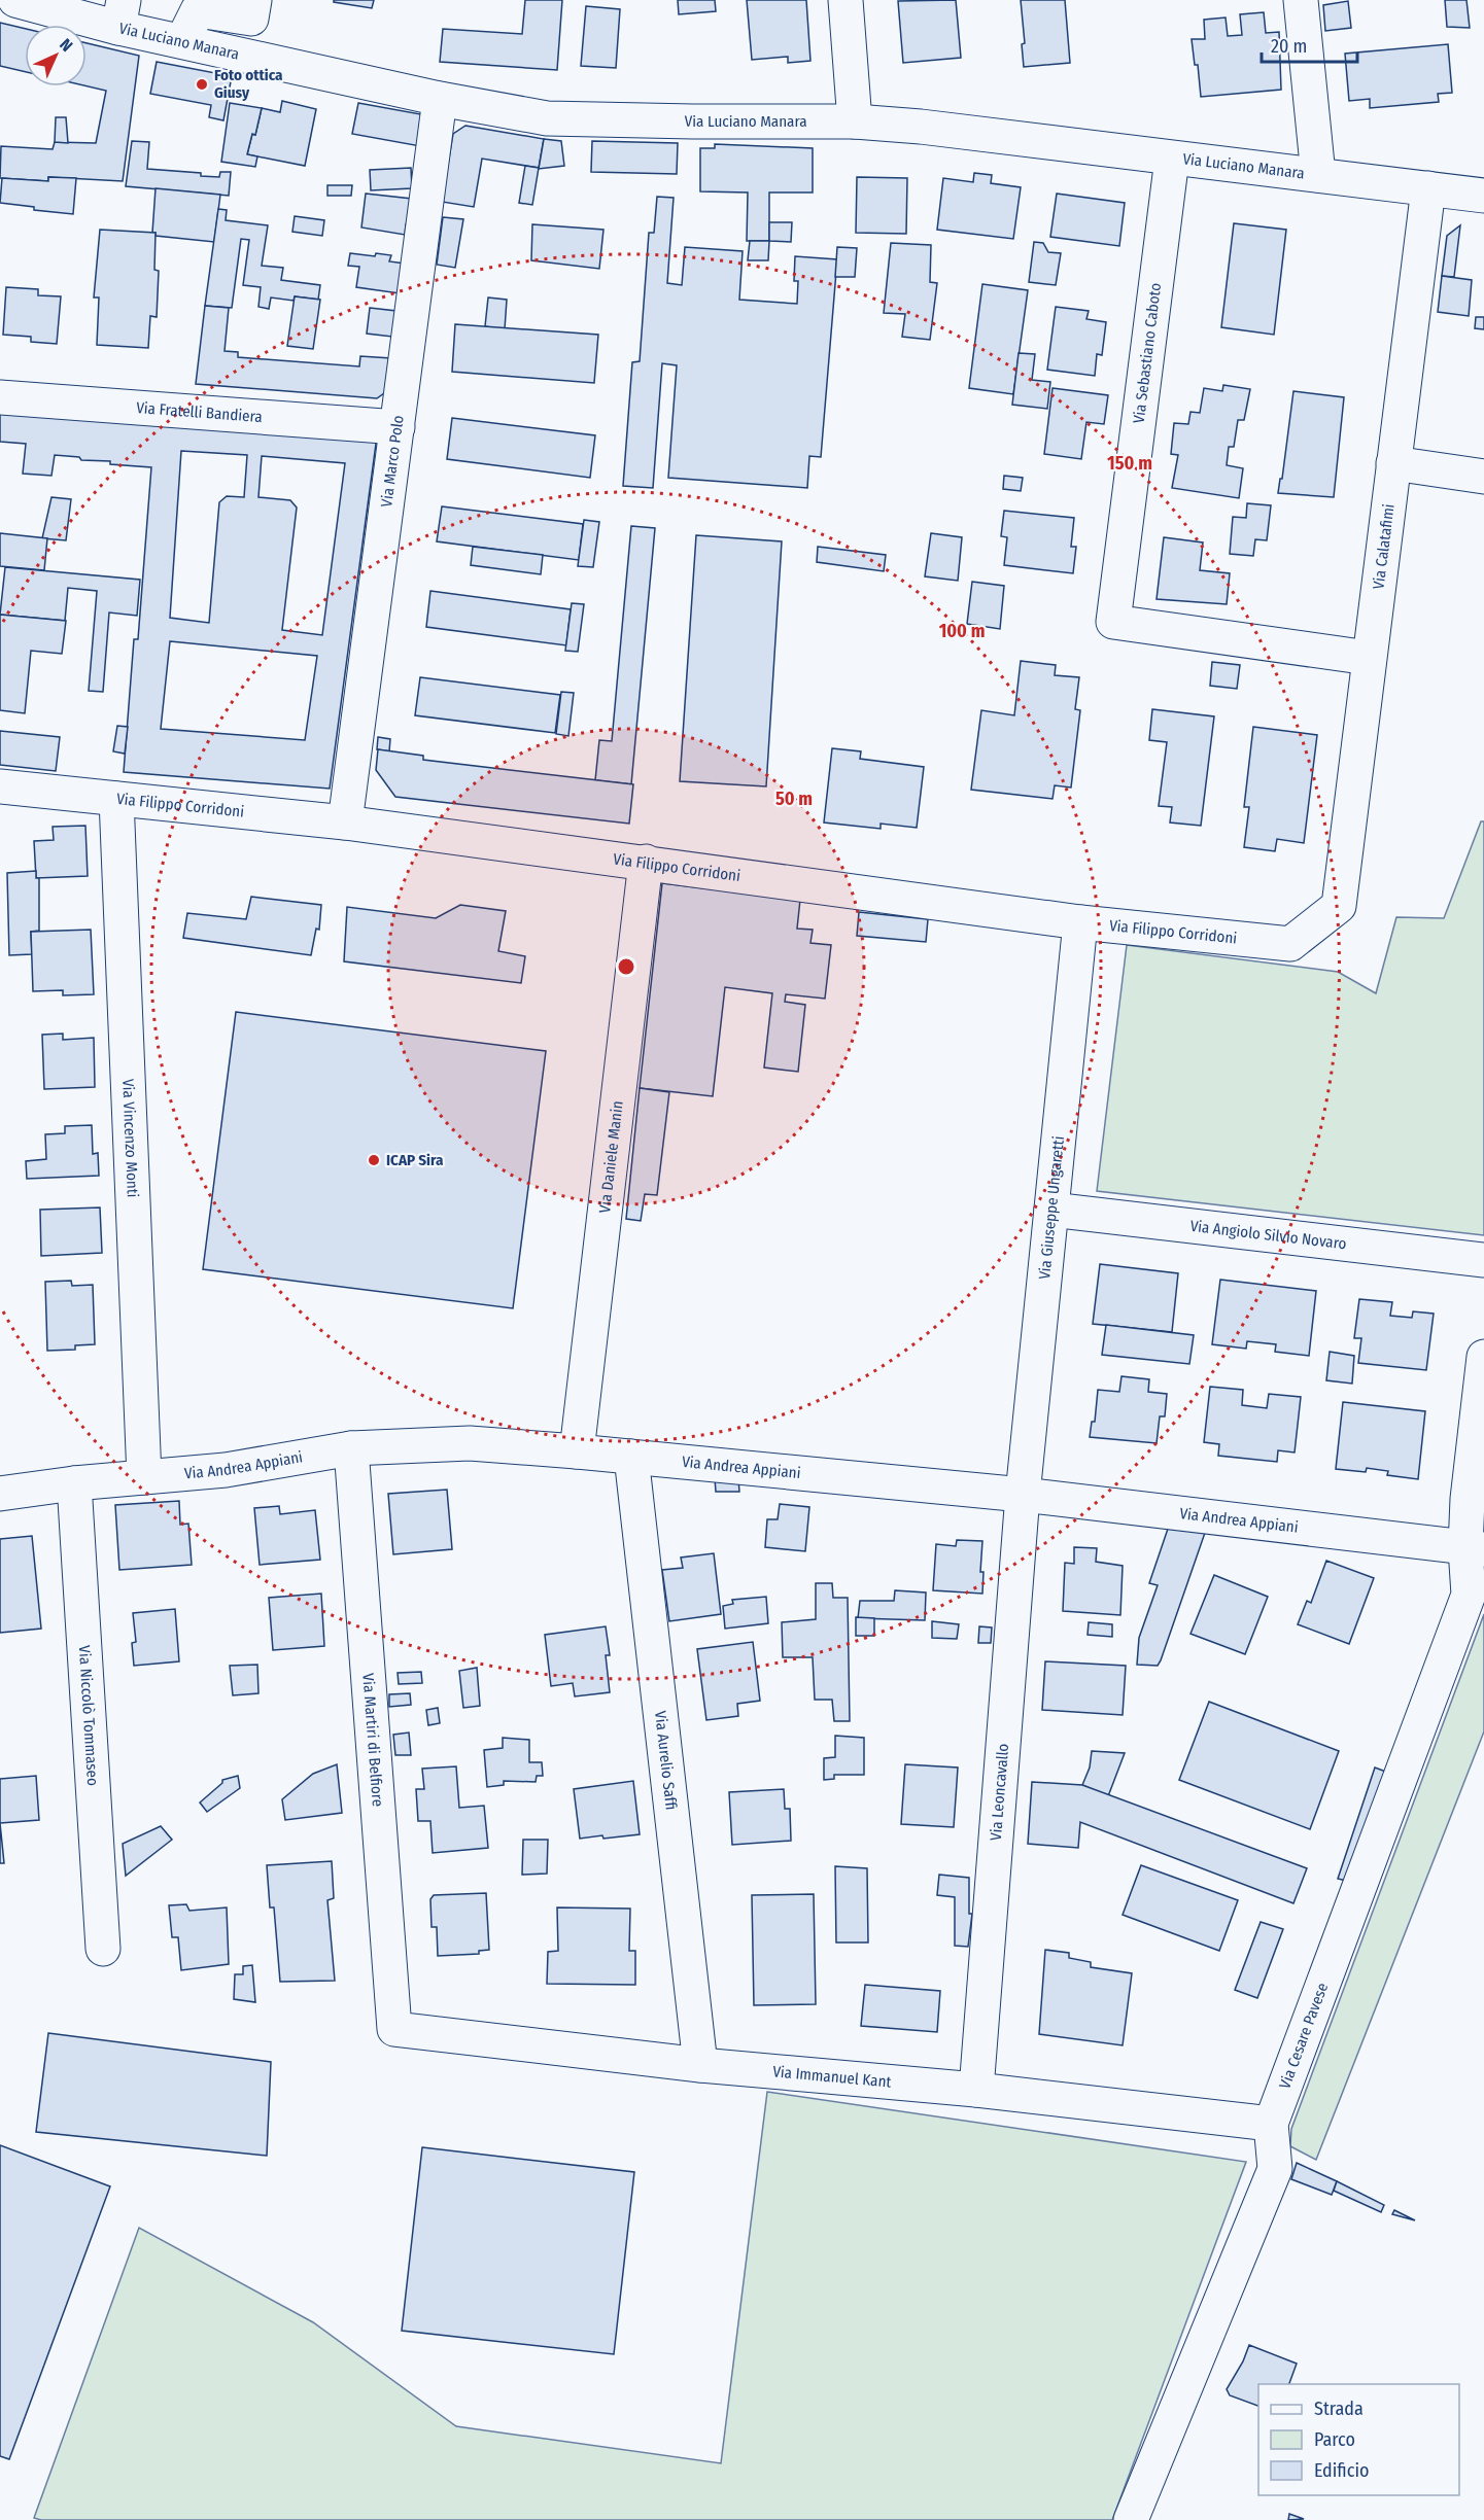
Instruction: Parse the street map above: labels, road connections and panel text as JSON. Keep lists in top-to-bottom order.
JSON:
{
  "streets": {
    "street": [
      "Via Luciano Manara",
      "Via Sebastiano Caboto",
      "Via Fratelli Bandiera",
      "Via Marco Polo",
      "Via Calatafimi",
      "Via Filippo Corridoni",
      "Via Vincenzo Monti",
      "Via Daniele Manin",
      "Via Giuseppe Ungaretti",
      "Via Angiolo Silvio Novaro",
      "Via Andrea Appiani",
      "Via Niccolò Tommaseo",
      "Via Martiri di Belfiore",
      "Via Aurelio Saffi",
      "Via Leoncavallo",
      "Via Cesare Pavese",
      "Via Immanuel Kant"
    ]
  },
  "crossings": [
    ["Via Luciano Manara", "Via Sebastiano Caboto"],
    ["Via Luciano Manara", "Via Marco Polo"],
    ["Via Luciano Manara", "Via Calatafimi"],
    ["Via Sebastiano Caboto", "Via Calatafimi"],
    ["Via Fratelli Bandiera", "Via Marco Polo"],
    ["Via Marco Polo", "Via Filippo Corridoni"],
    ["Via Calatafimi", "Via Filippo Corridoni"],
    ["Via Filippo Corridoni", "Via Vincenzo Monti"],
    ["Via Filippo Corridoni", "Via Daniele Manin"],
    ["Via Filippo Corridoni", "Via Giuseppe Ungaretti"],
    ["Via Vincenzo Monti", "Via Andrea Appiani"],
    ["Via Daniele Manin", "Via Andrea Appiani"],
    ["Via Giuseppe Ungaretti", "Via Angiolo Silvio Novaro"],
    ["Via Giuseppe Ungaretti", "Via Andrea Appiani"],
    ["Via Giuseppe Ungaretti", "Via Leoncavallo"],
    ["Via Andrea Appiani", "Via Niccolò Tommaseo"],
    ["Via Andrea Appiani", "Via Martiri di Belfiore"],
    ["Via Andrea Appiani", "Via Aurelio Saffi"],
    ["Via Andrea Appiani", "Via Leoncavallo"],
    ["Via Andrea Appiani", "Via Cesare Pavese"],
    ["Via Martiri di Belfiore", "Via Immanuel Kant"],
    ["Via Aurelio Saffi", "Via Immanuel Kant"],
    ["Via Leoncavallo", "Via Immanuel Kant"],
    ["Via Cesare Pavese", "Via Immanuel Kant"]
  ],
  "places": ["Foto ottica Giusy", "ICAP Sira"],
  "legend": ["Strada", "Parco", "Edificio"],
  "scale_bar": "20 m",
  "north": "top right",
  "rings": ["150 m", "100 m", "50 m"]
}
